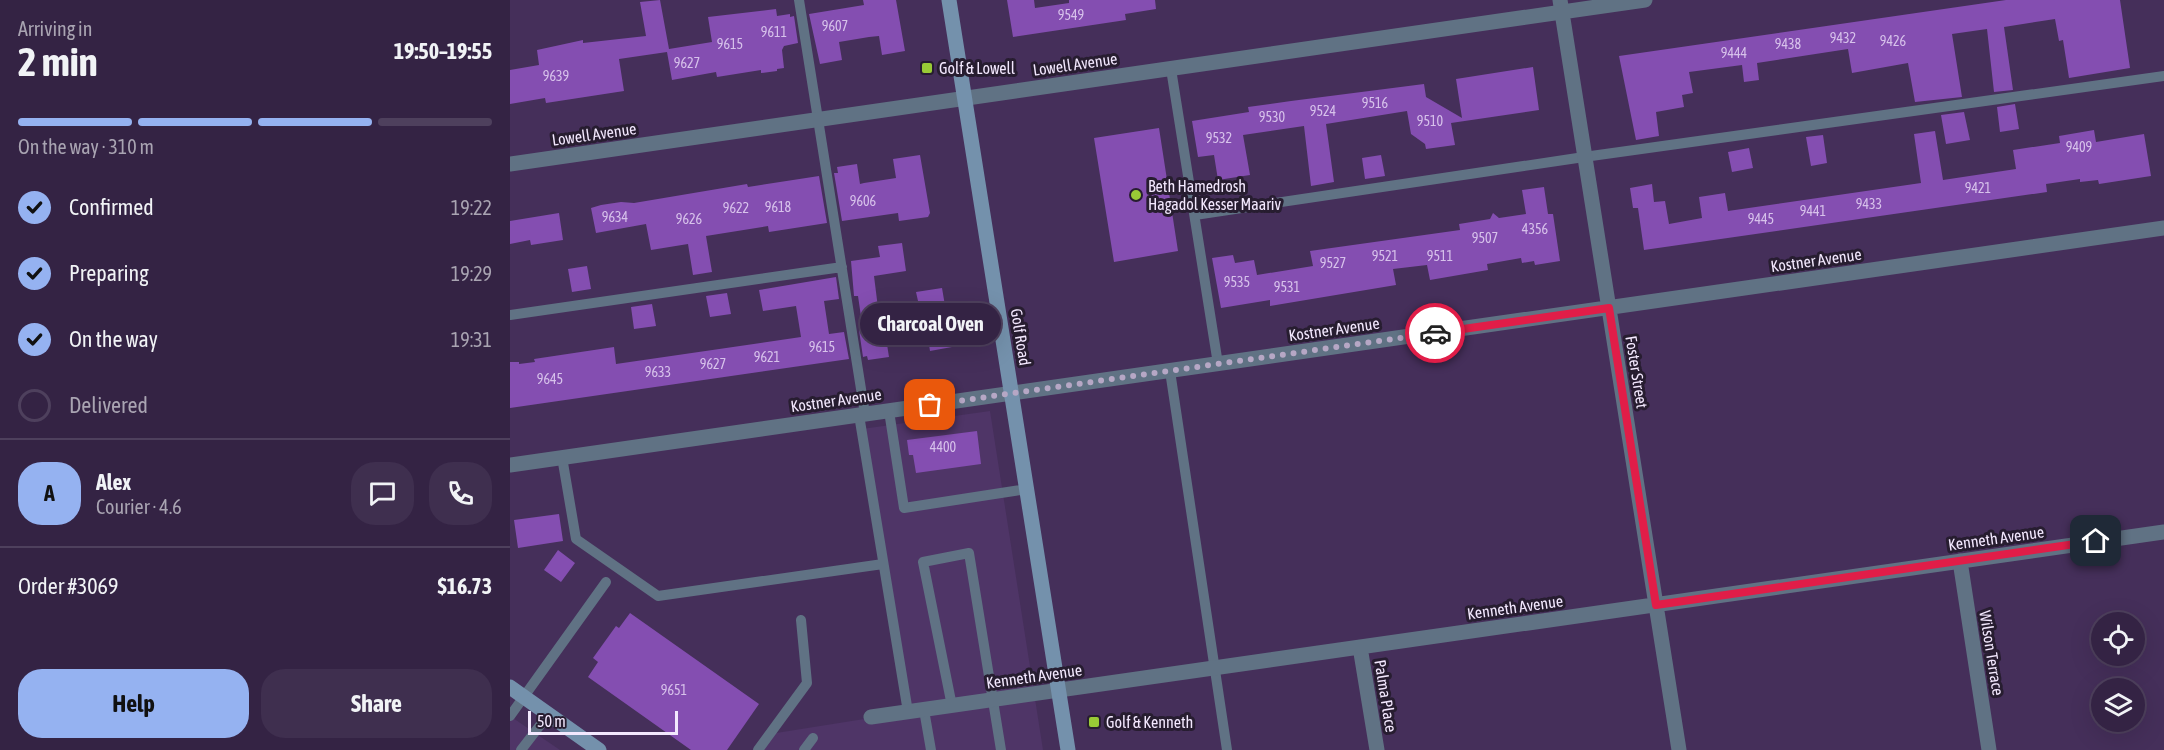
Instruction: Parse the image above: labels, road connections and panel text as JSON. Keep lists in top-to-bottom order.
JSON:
{
  "streets": {
    "main road": ["Golf Road"],
    "street": [
      "Lowell Avenue",
      "Kostner Avenue",
      "Foster Street",
      "Kenneth Avenue",
      "Wilson Terrace",
      "Palma Place"
    ]
  },
  "crossings": [
    ["Lowell Avenue", "Golf Road"],
    ["Lowell Avenue", "Foster Street"],
    ["Kostner Avenue", "Golf Road"],
    ["Kostner Avenue", "Foster Street"],
    ["Golf Road", "Kenneth Avenue"],
    ["Foster Street", "Kenneth Avenue"],
    ["Kenneth Avenue", "Wilson Terrace"],
    ["Kenneth Avenue", "Palma Place"]
  ],
  "places": {
    "transit": ["Golf & Lowell", "Golf & Kenneth"],
    "other": ["Beth Hamedrosh Hagadol Kesser Maariv", "Charcoal Oven"]
  },
  "house_numbers": [
    "9549",
    "9607",
    "9611",
    "9432",
    "9426",
    "9615",
    "9438",
    "9444",
    "9627",
    "9639",
    "9516",
    "9524",
    "9530",
    "9510",
    "9532",
    "9409",
    "9421",
    "9606",
    "9433",
    "9618",
    "9622",
    "9441",
    "9634",
    "9626",
    "9445",
    "4356",
    "9507",
    "9521",
    "9511",
    "9527",
    "9535",
    "9531",
    "9615",
    "9621",
    "9627",
    "9633",
    "9645",
    "4400",
    "9651"
  ],
  "scale_bar": "50 m",
  "page": {
    "heading": ["2 min", "Arriving in", "19:50–19:55"],
    "panel": [
      "Alex",
      "Courier · 4.6",
      "Order #3069",
      "$16.73"
    ],
    "bar": "On the way · 310 m",
    "list": [
      ["Confirmed", "19:22"],
      ["Preparing", "19:29"],
      ["On the way", "19:31"],
      "Delivered"
    ],
    "bubble": "Charcoal Oven",
    "round": "A",
    "buttons": ["Help", "Share"],
    "scale": "50 m"
  }
}
